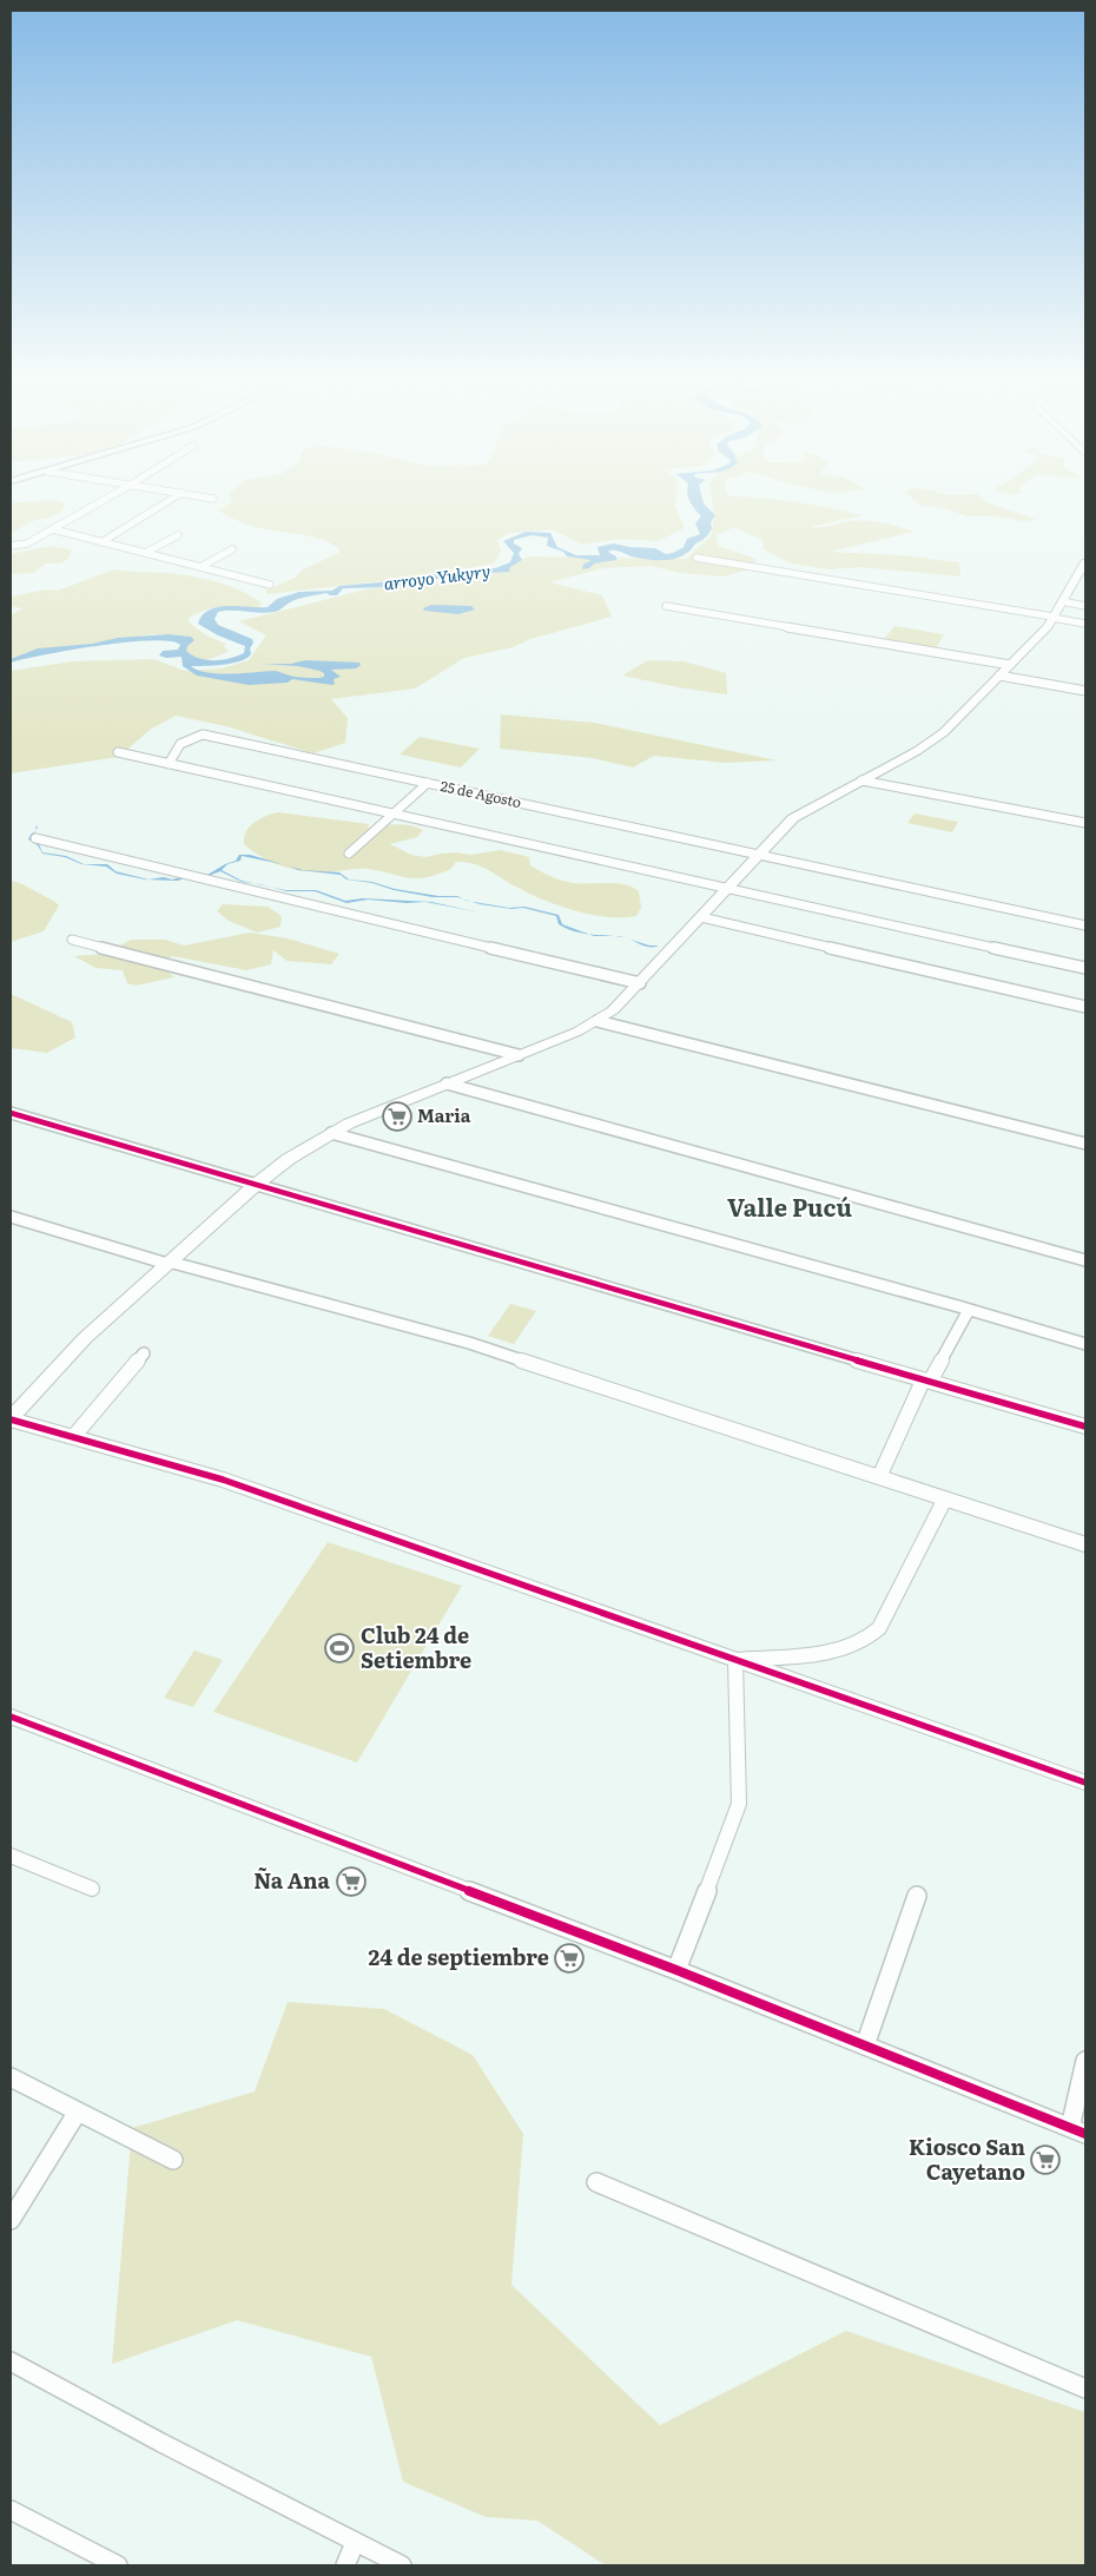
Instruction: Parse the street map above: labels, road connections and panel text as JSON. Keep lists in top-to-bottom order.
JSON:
{
  "streets": {
    "street": ["25 de Agosto"]
  },
  "districts": ["Valle Pucú"],
  "water": ["arroyo Yukyry"],
  "places": {
    "supermarket": [
      "Maria",
      "Ña Ana",
      "24 de septiembre",
      "Kiosco San Cayetano"
    ],
    "sports": ["Club 24 de Setiembre"]
  }
}
